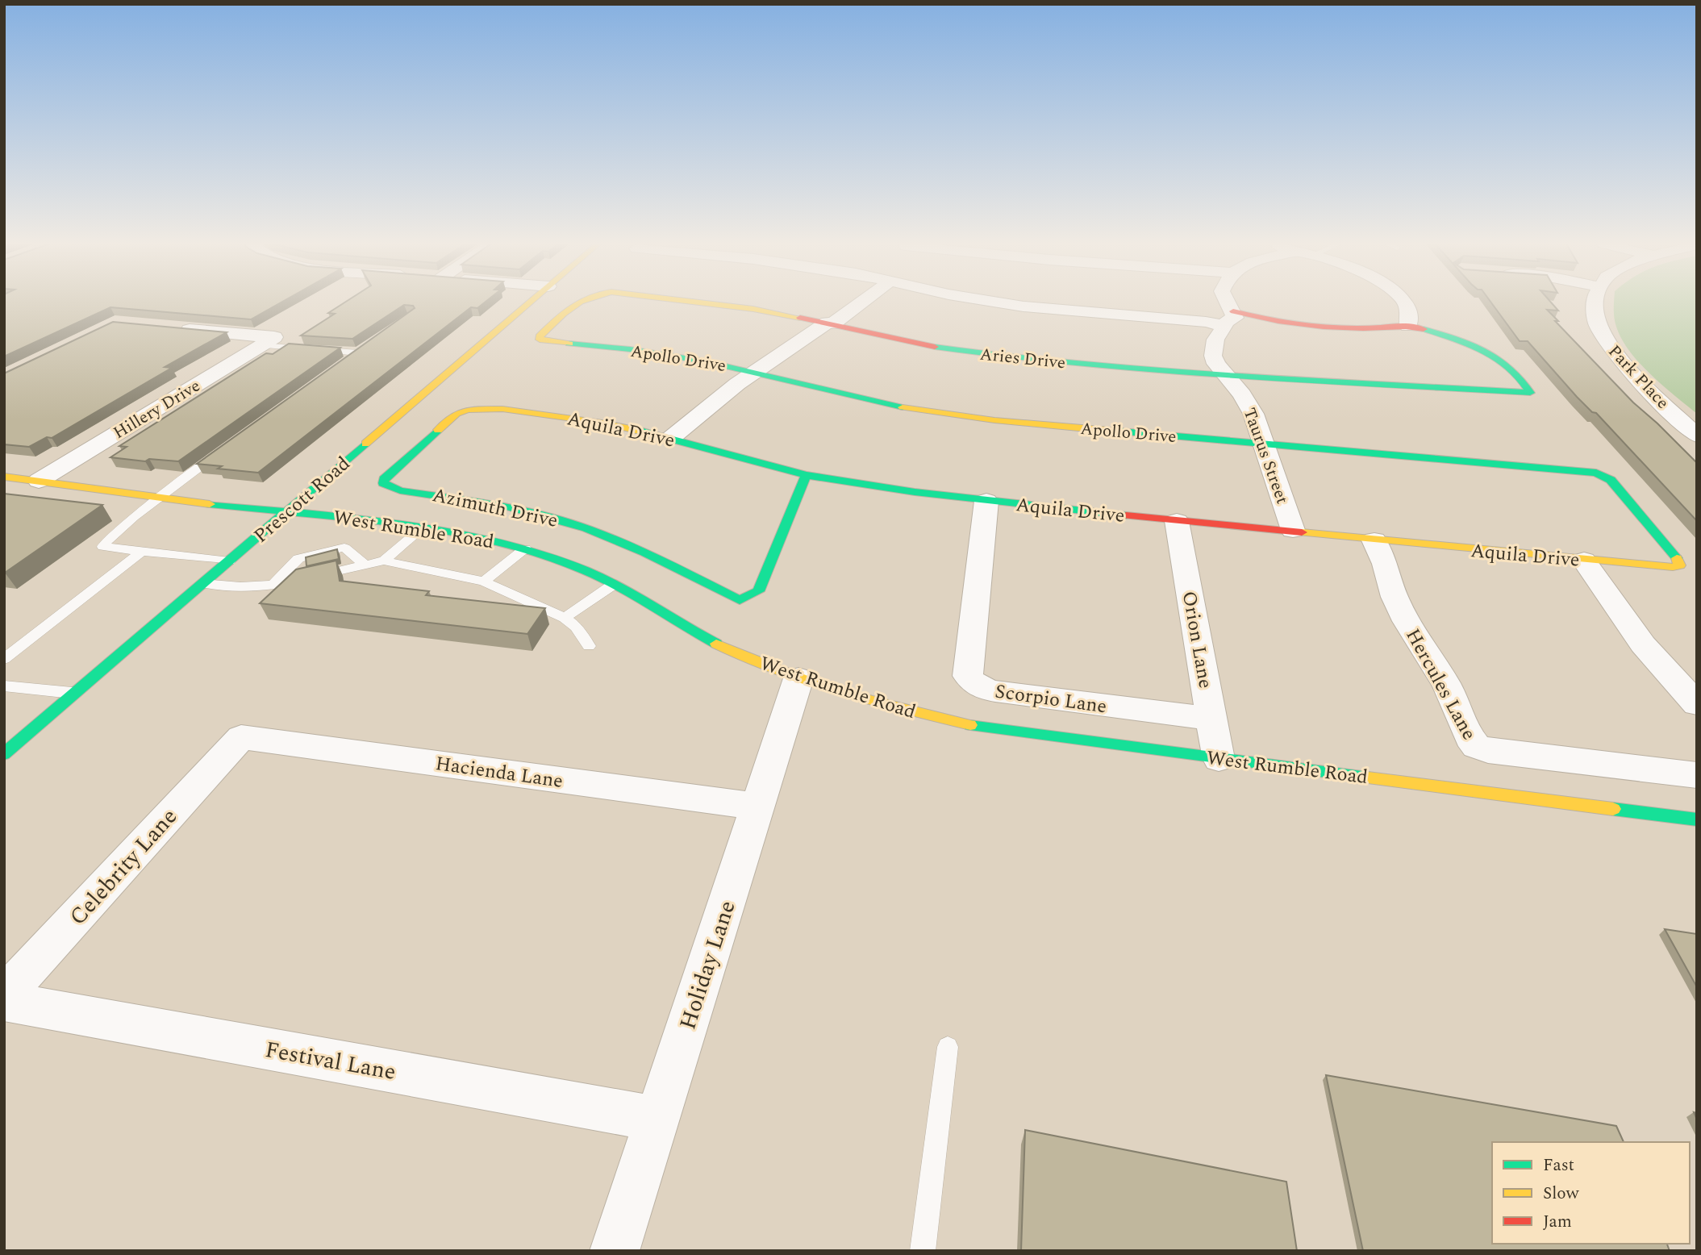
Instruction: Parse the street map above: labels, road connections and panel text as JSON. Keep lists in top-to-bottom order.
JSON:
{
  "streets": {
    "street": [
      "Apollo Drive",
      "Aries Drive",
      "Park Place",
      "Hillery Drive",
      "Aquila Drive",
      "Taurus Street",
      "Prescott Road",
      "Azimuth Drive",
      "West Rumble Road",
      "Orion Lane",
      "Hercules Lane",
      "Scorpio Lane",
      "Hacienda Lane",
      "Celebrity Lane",
      "Holiday Lane",
      "Festival Lane"
    ]
  },
  "crossings": [
    ["Apollo Drive", "Aries Drive"],
    ["Apollo Drive", "Aquila Drive"],
    ["Apollo Drive", "Taurus Street"],
    ["Aries Drive", "Taurus Street"],
    ["Hillery Drive", "West Rumble Road"],
    ["Aquila Drive", "Taurus Street"],
    ["Aquila Drive", "Azimuth Drive"],
    ["Aquila Drive", "Orion Lane"],
    ["Aquila Drive", "Hercules Lane"],
    ["Aquila Drive", "Scorpio Lane"],
    ["Prescott Road", "West Rumble Road"],
    ["West Rumble Road", "Orion Lane"],
    ["West Rumble Road", "Scorpio Lane"],
    ["West Rumble Road", "Holiday Lane"],
    ["Orion Lane", "Scorpio Lane"],
    ["Hacienda Lane", "Celebrity Lane"],
    ["Hacienda Lane", "Holiday Lane"],
    ["Holiday Lane", "Festival Lane"]
  ],
  "legend": ["Fast", "Slow", "Jam"]
}
